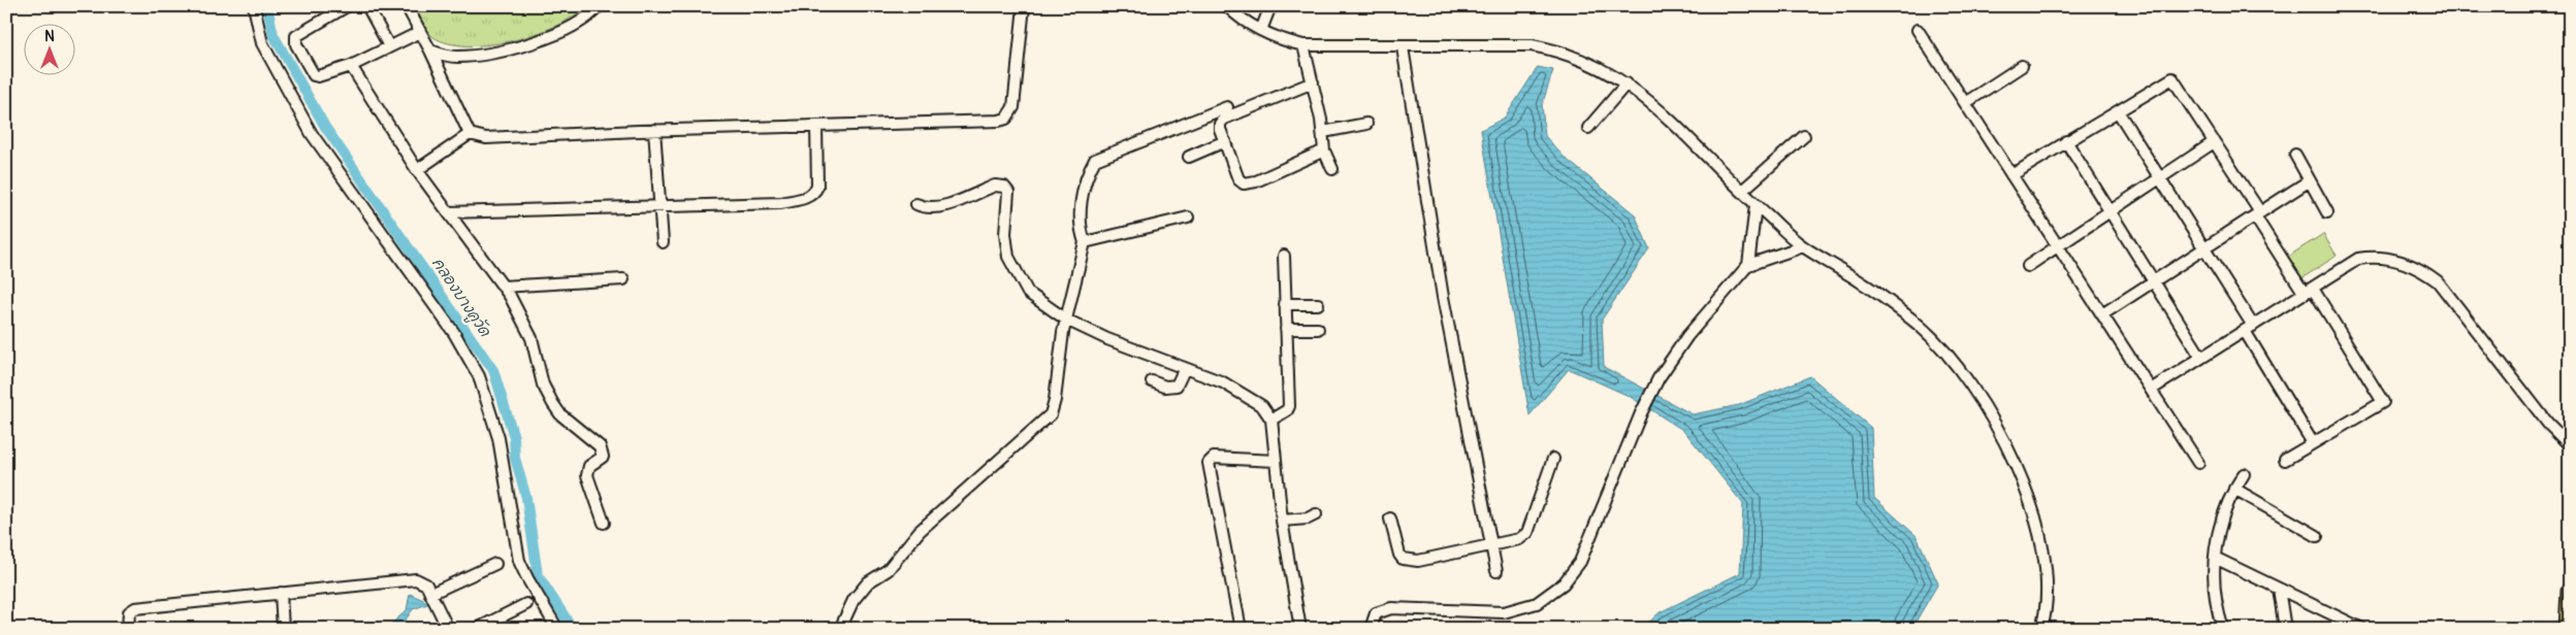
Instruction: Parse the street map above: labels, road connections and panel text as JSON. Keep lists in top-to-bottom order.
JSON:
{
  "water": ["คลองบางคูวัด"],
  "north": "top"
}
